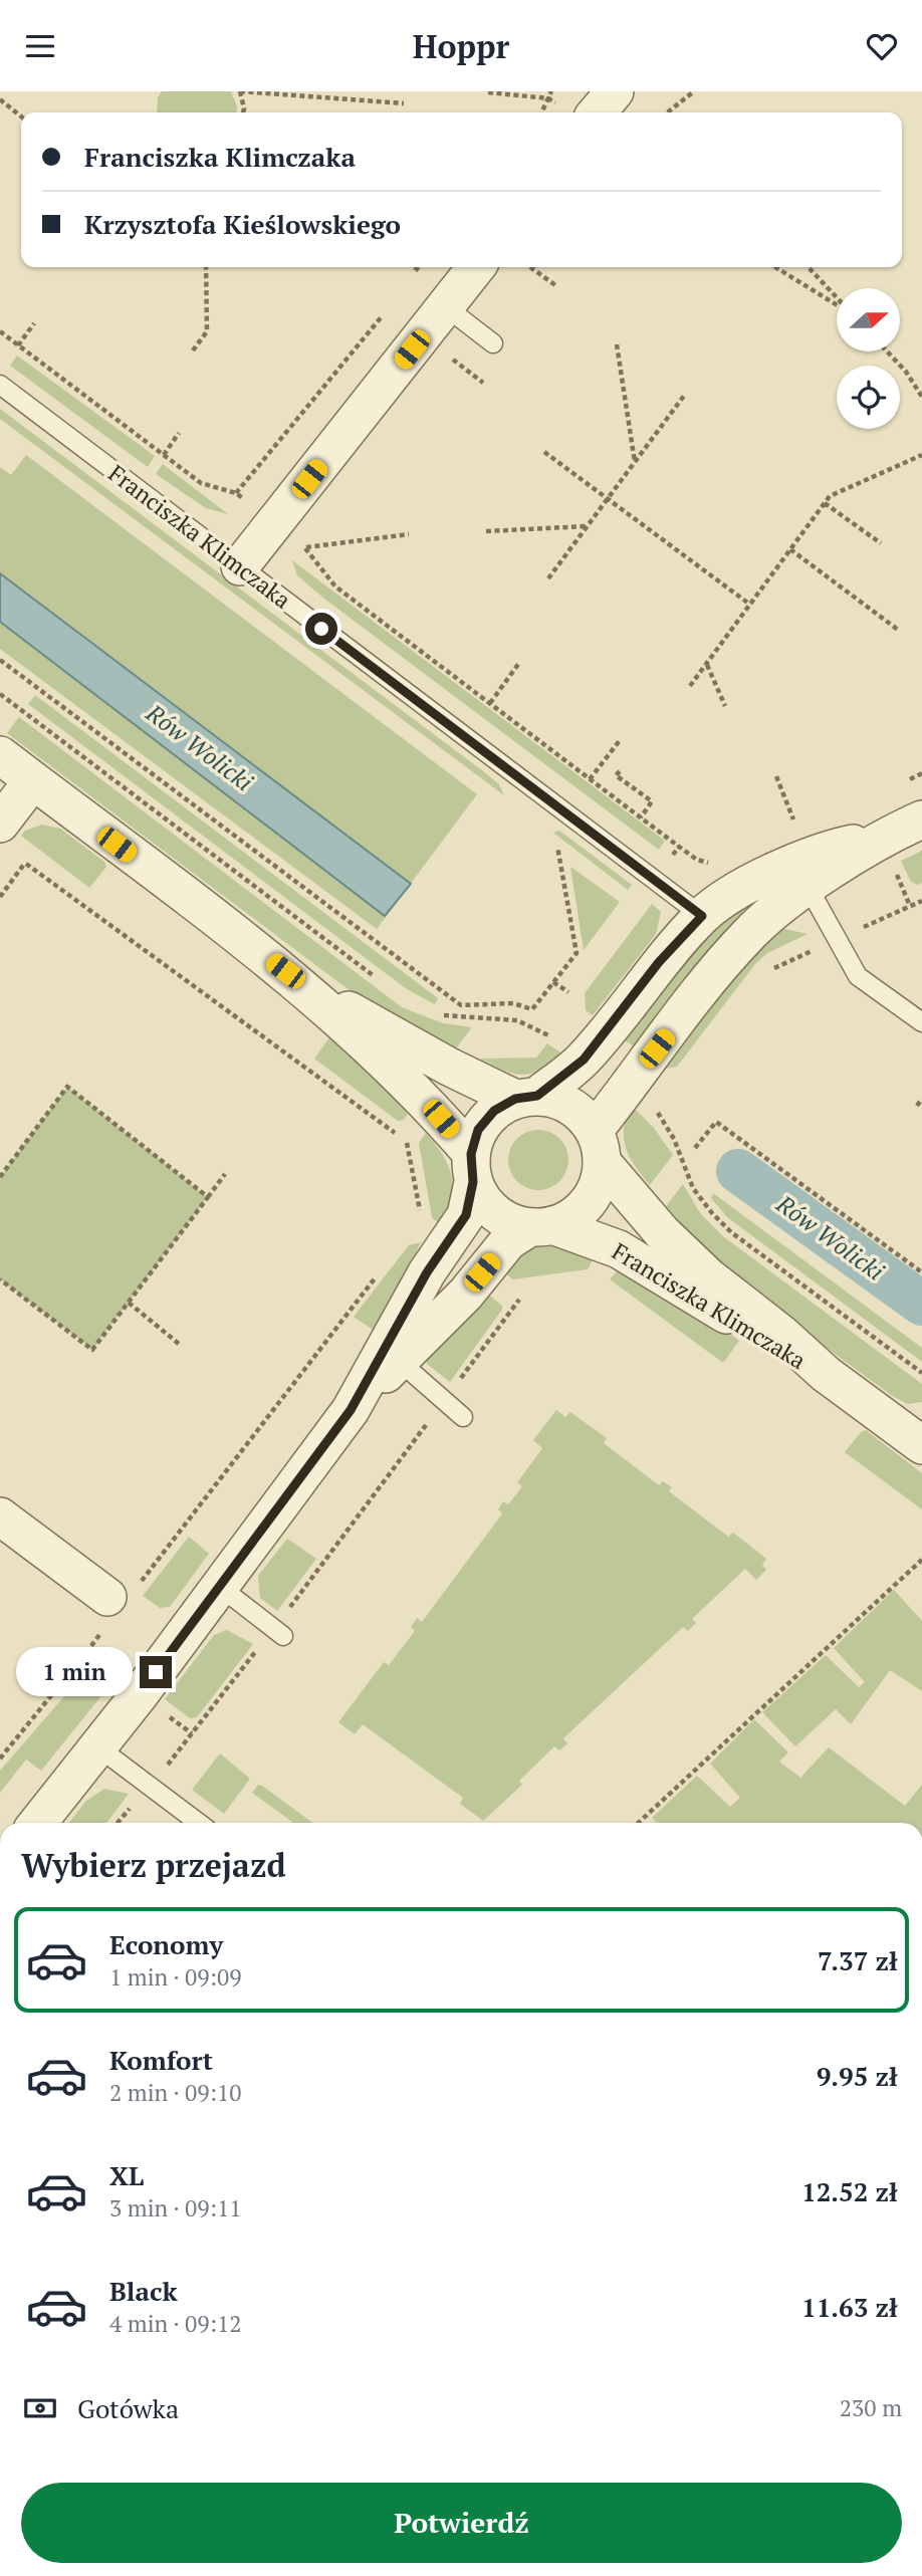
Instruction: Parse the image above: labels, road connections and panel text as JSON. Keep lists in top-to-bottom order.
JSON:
{
  "streets": {
    "street": ["Franciszka Klimczaka"]
  },
  "water": ["Rów Wolicki"],
  "north": "right",
  "page": {
    "header": "Hoppr",
    "banner": ["Franciszka Klimczaka", "Krzysztofa Kieślowskiego"],
    "bubble": "1 min",
    "heading": "Wybierz przejazd",
    "list": [
      {
        "name": "Economy",
        "note": "1 min · 09:09",
        "value": "7.37 zł"
      },
      {
        "name": "Komfort",
        "note": "2 min · 09:10",
        "value": "9.95 zł"
      },
      {
        "name": "XL",
        "note": "3 min · 09:11",
        "value": "12.52 zł"
      },
      {
        "name": "Black",
        "note": "4 min · 09:12",
        "value": "11.63 zł"
      }
    ],
    "pay": ["Gotówka", "230 m"],
    "buttons": "Potwierdź"
  }
}
